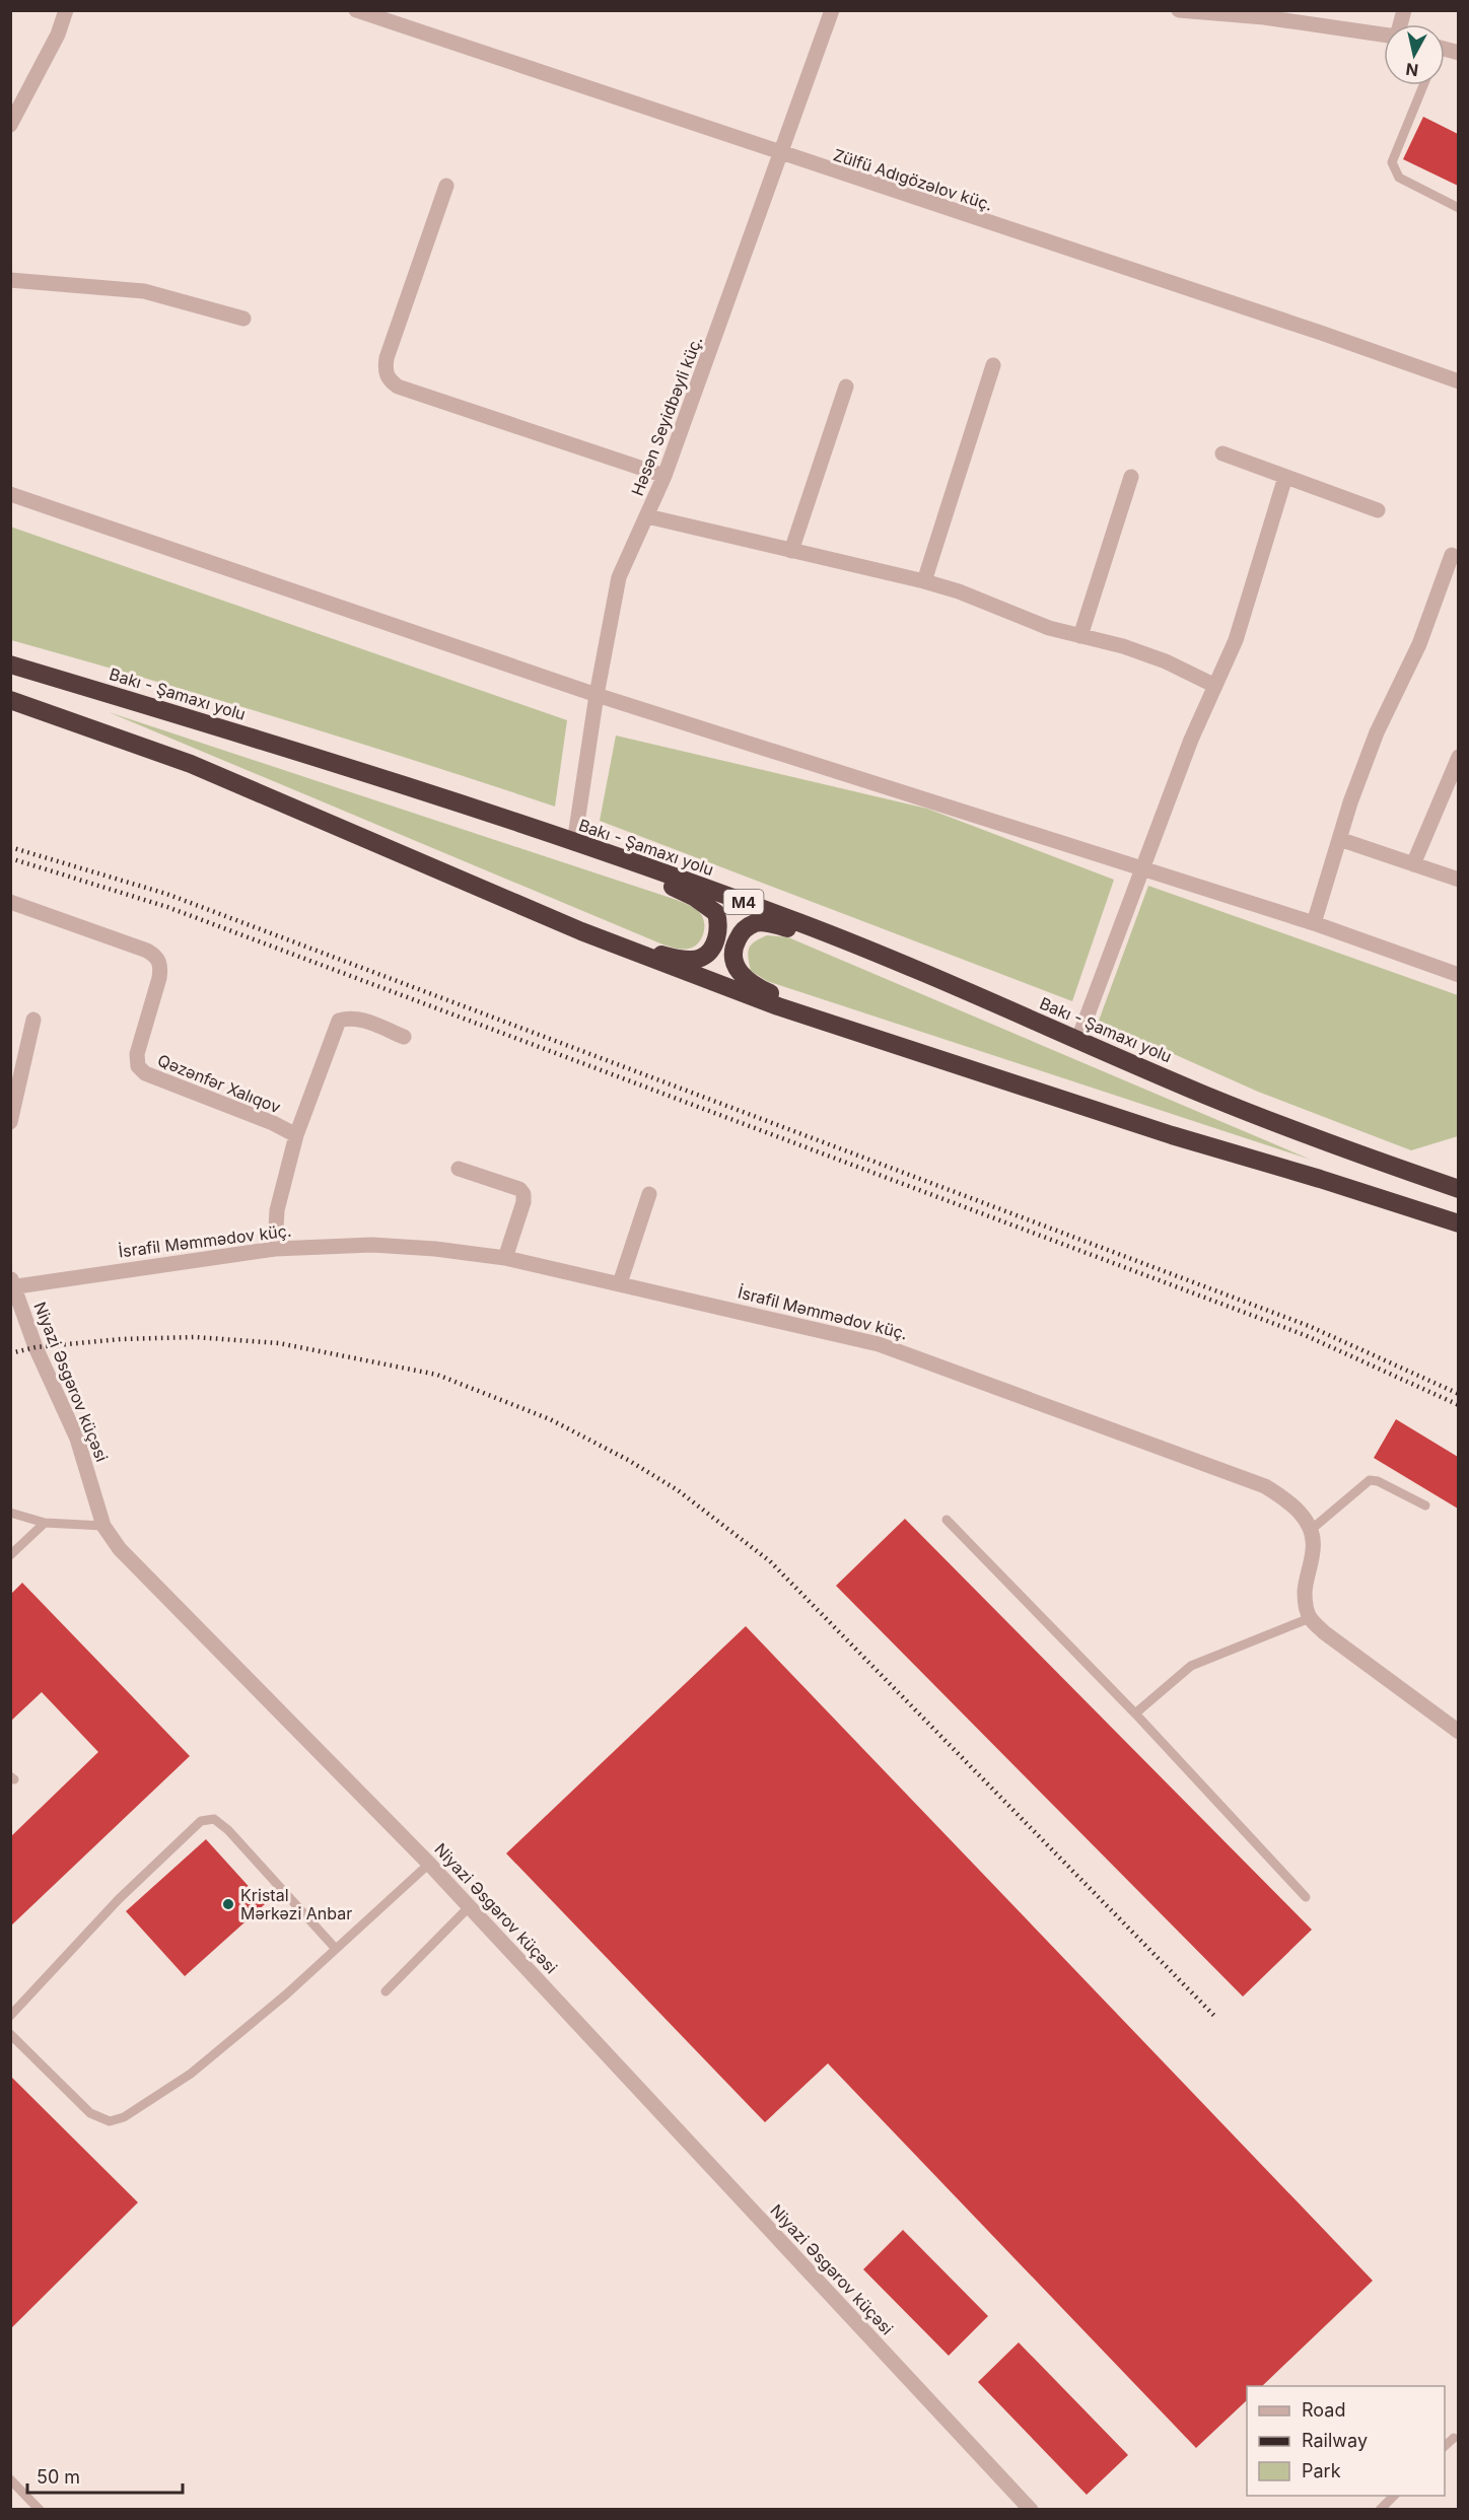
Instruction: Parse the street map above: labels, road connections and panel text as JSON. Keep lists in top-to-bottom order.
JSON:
{
  "streets": {
    "highway": ["Bakı - Şamaxı yolu", "M4"],
    "street": [
      "Zülfü Adıgözəlov küç.",
      "Həsən Seyidbəyli küç.",
      "Qəzənfər Xalıqov",
      "İsrafil Məmmədov küç.",
      "Niyazi Əsgərov küçəsi"
    ]
  },
  "crossings": [
    ["Zülfü Adıgözəlov küç.", "Həsən Seyidbəyli küç."],
    ["Həsən Seyidbəyli küç.", "Bakı - Şamaxı yolu"],
    ["İsrafil Məmmədov küç.", "Niyazi Əsgərov küçəsi"]
  ],
  "places": ["Kristal Mərkəzi Anbar"],
  "legend": ["Road", "Railway", "Park"],
  "scale_bar": "50 m",
  "north": "bottom"
}
